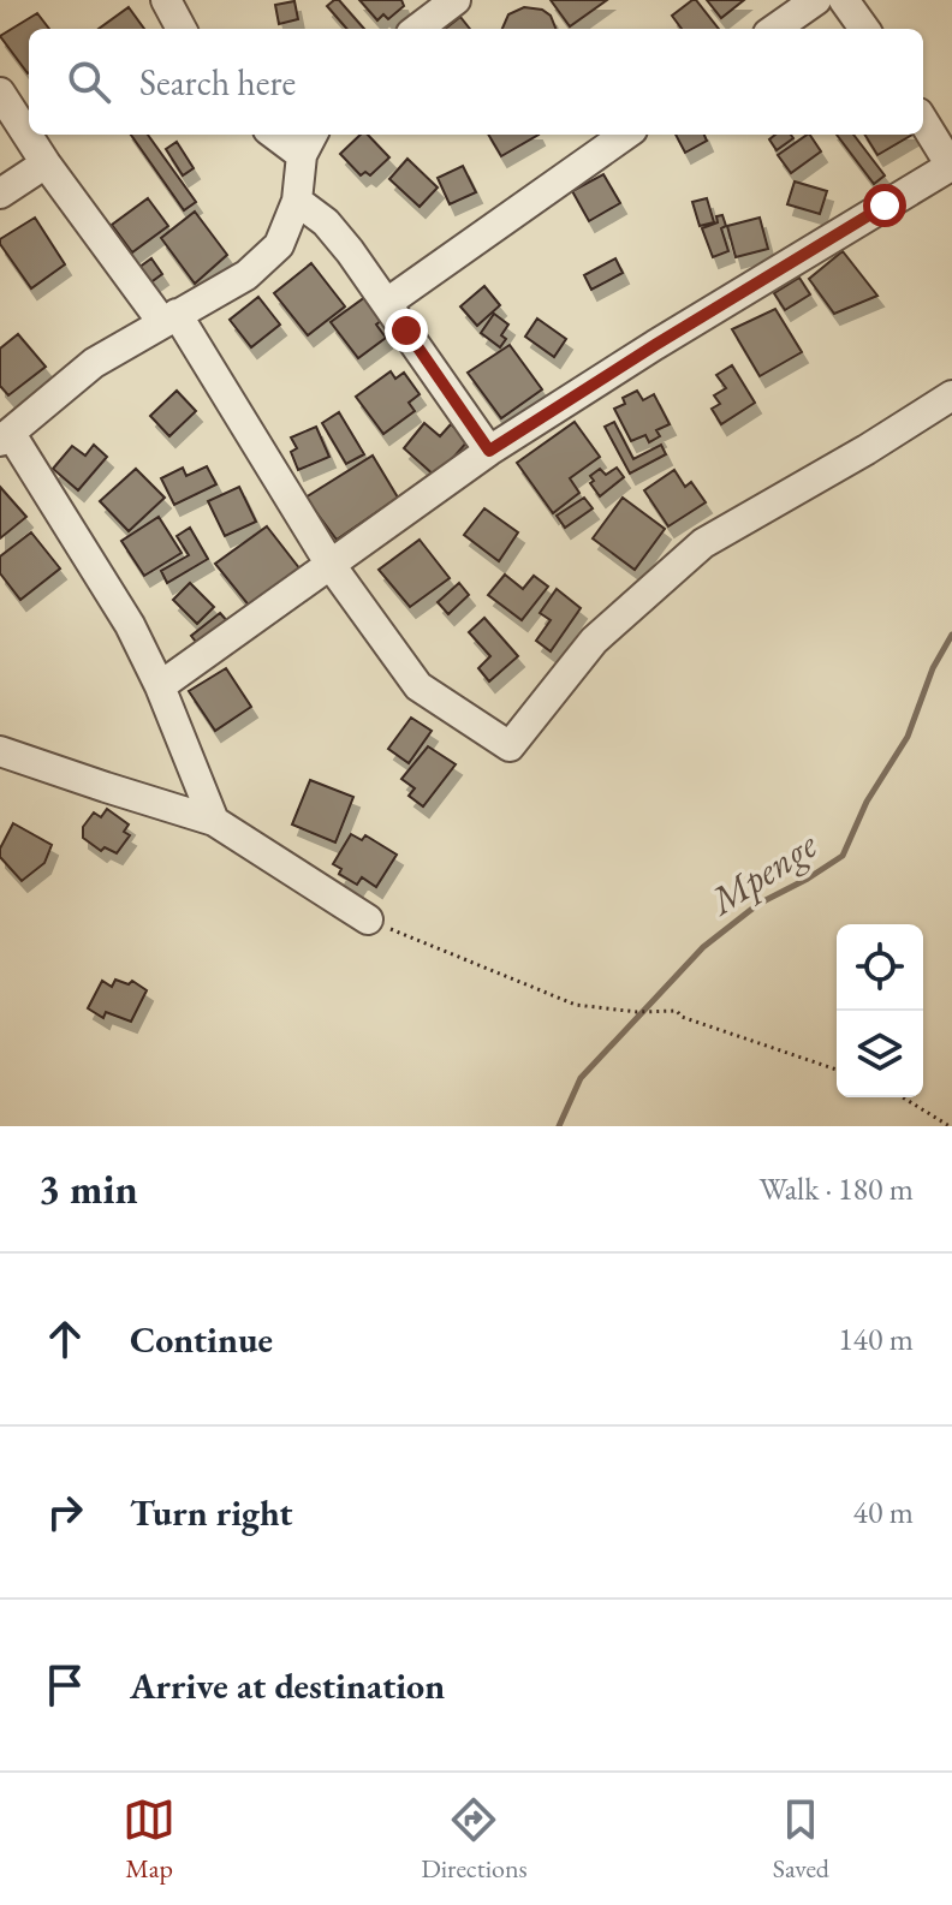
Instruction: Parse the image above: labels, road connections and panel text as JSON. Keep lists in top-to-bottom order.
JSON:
{
  "water": ["Mpenge"],
  "page": {
    "search": "Search here",
    "heading": ["3 min", "Walk · 180 m"],
    "list": [
      ["Continue", "140 m"],
      ["Turn right", "40 m"],
      "Arrive at destination"
    ],
    "nav": ["Map", "Directions", "Saved"]
  }
}
